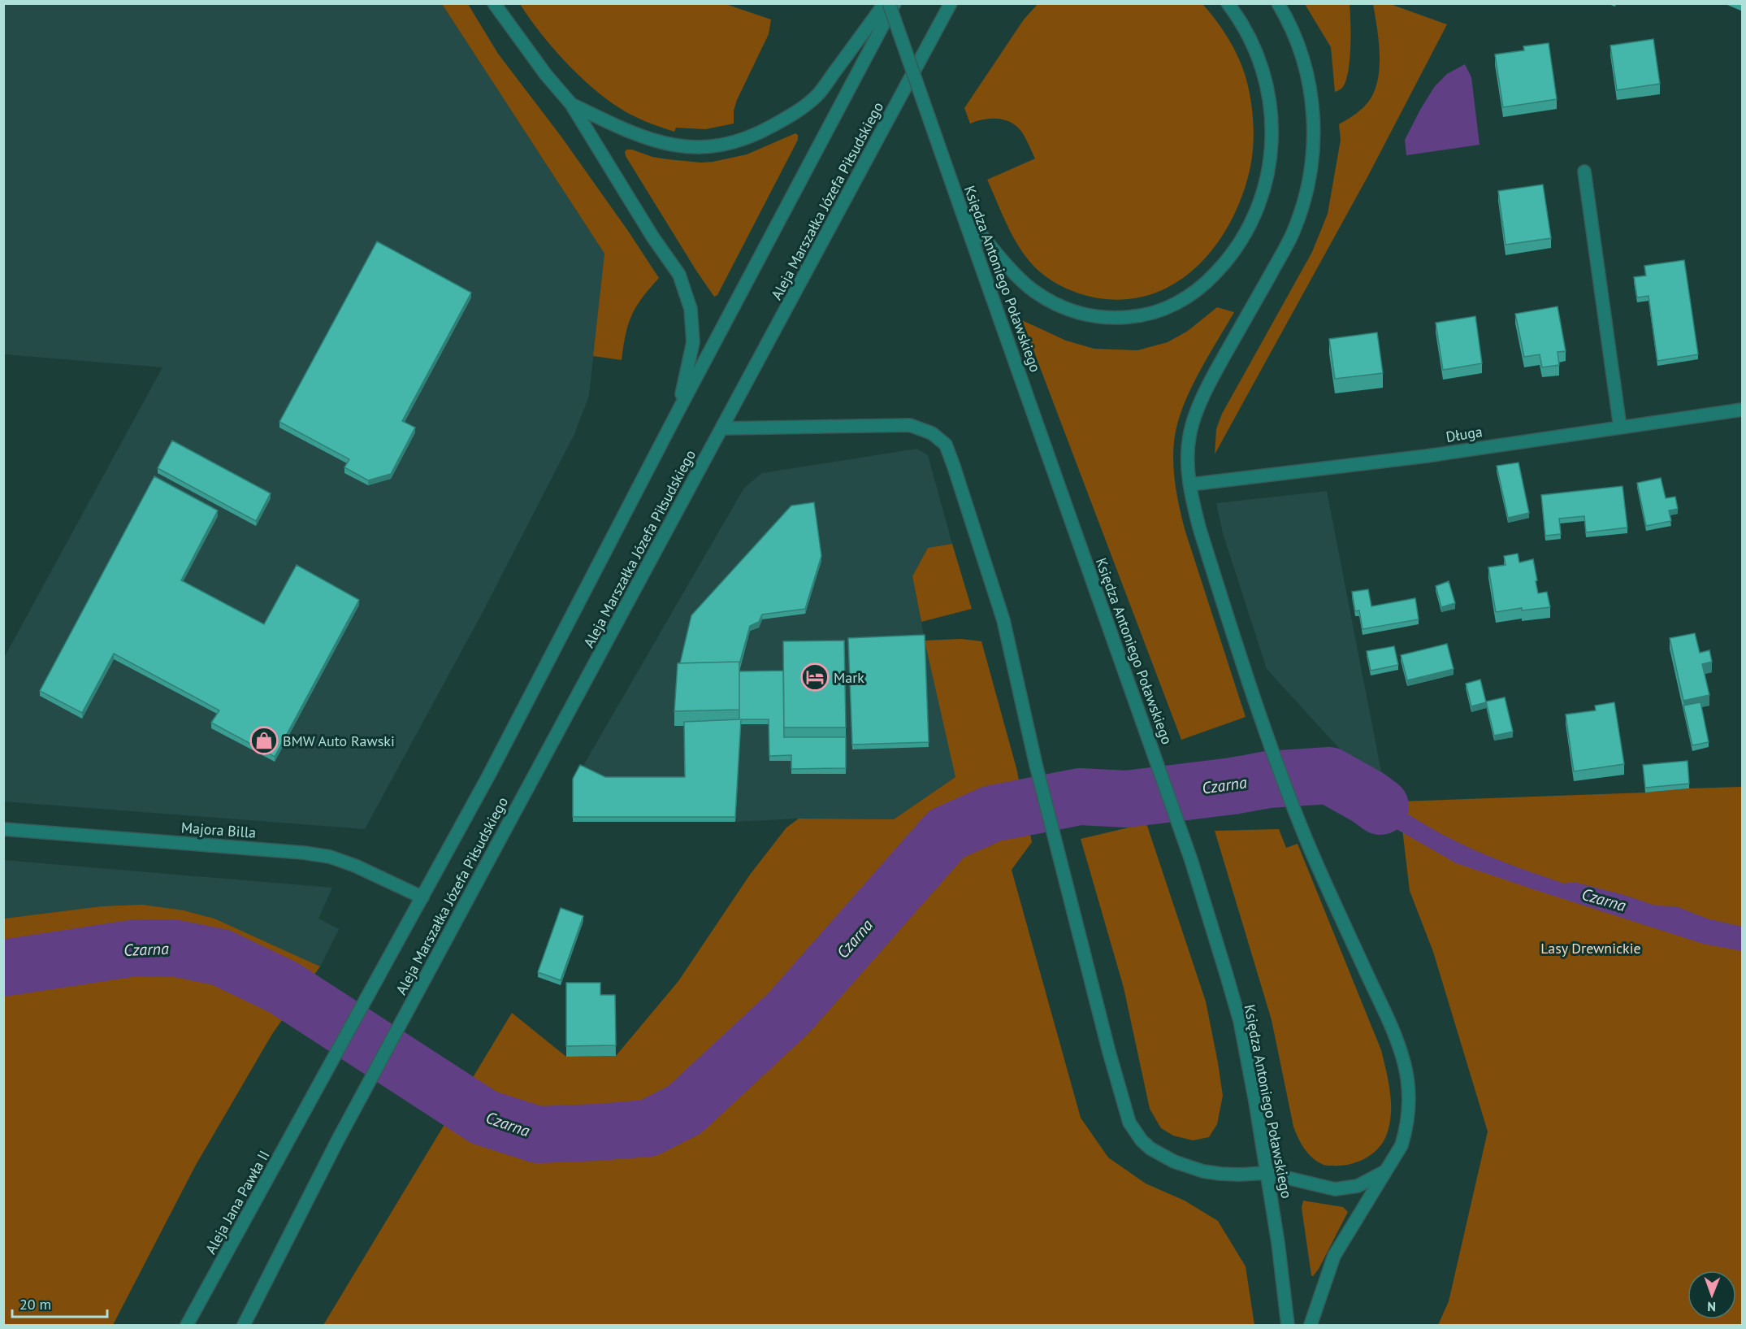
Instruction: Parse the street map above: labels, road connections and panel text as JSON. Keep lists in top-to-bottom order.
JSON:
{
  "streets": {
    "main road": [
      "Aleja Marszałka Józefa Piłsudskiego",
      "Księdza Antoniego Poławskiego",
      "Długa",
      "Majora Billa",
      "Aleja Jana Pawła II"
    ]
  },
  "crossings": [
    ["Aleja Marszałka Józefa Piłsudskiego", "Majora Billa"],
    ["Aleja Marszałka Józefa Piłsudskiego", "Aleja Jana Pawła II"]
  ],
  "water": ["Czarna"],
  "parks": ["Lasy Drewnickie"],
  "places": {
    "hotel": ["Mark"],
    "shop": ["BMW Auto Rawski"]
  },
  "scale_bar": "20 m",
  "north": "bottom"
}
